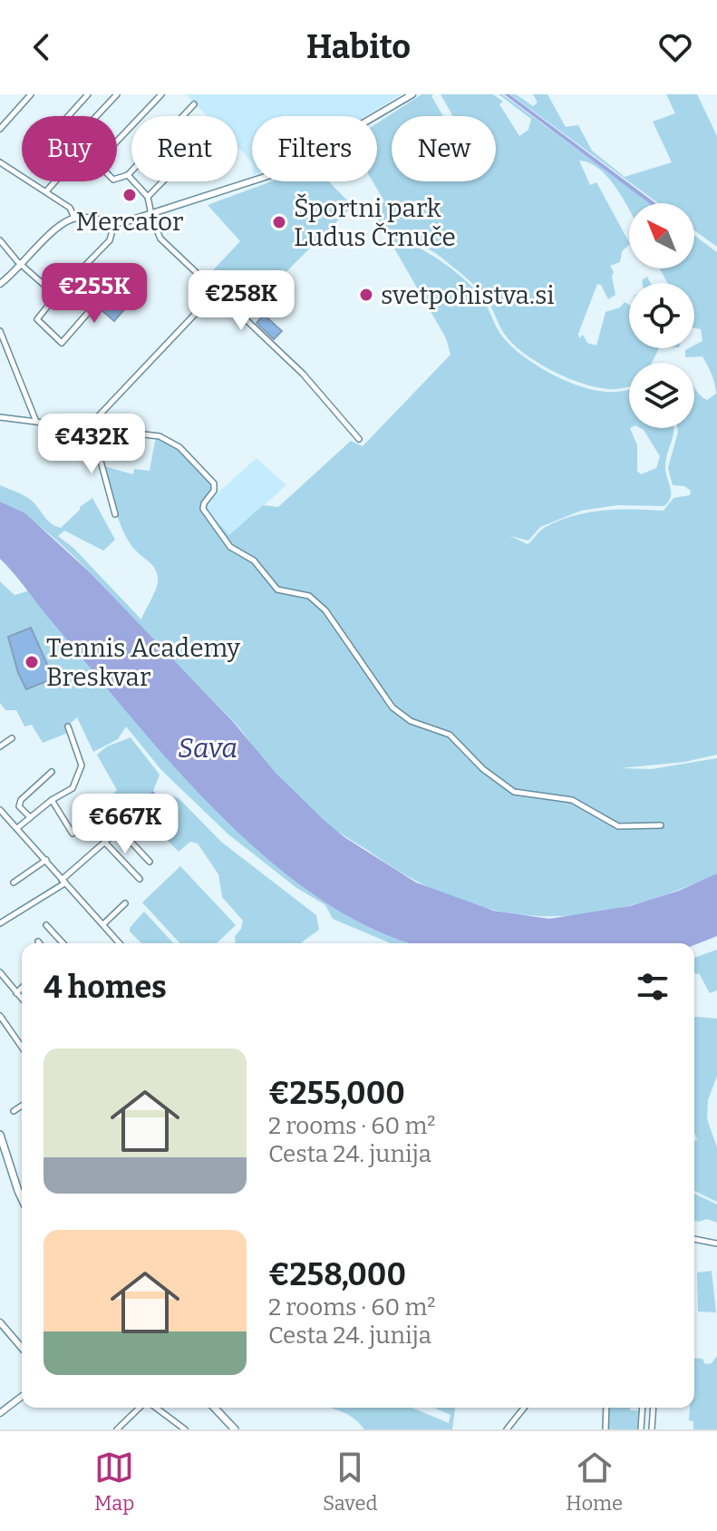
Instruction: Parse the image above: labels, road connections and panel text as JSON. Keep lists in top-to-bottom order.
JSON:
{
  "water": ["Sava"],
  "places": [
    "Mercator",
    "Športni park Ludus Črnuče",
    "svetpohistva.si",
    "Tennis Academy Breskvar"
  ],
  "north": "top left",
  "page": {
    "header": "Habito",
    "chip": [
      "Buy",
      "Rent",
      "Filters",
      "New"
    ],
    "price": [
      "€255K",
      "€258K",
      "€432K",
      "€667K"
    ],
    "heading": "4 homes",
    "list": [
      {
        "name": "€255,000",
        "note": "2 rooms · 60 m² · Cesta 24. junija"
      },
      {
        "name": "€258,000",
        "note": "2 rooms · 60 m² · Cesta 24. junija"
      }
    ],
    "tabs": ["Map", "Saved", "Home"]
  }
}
